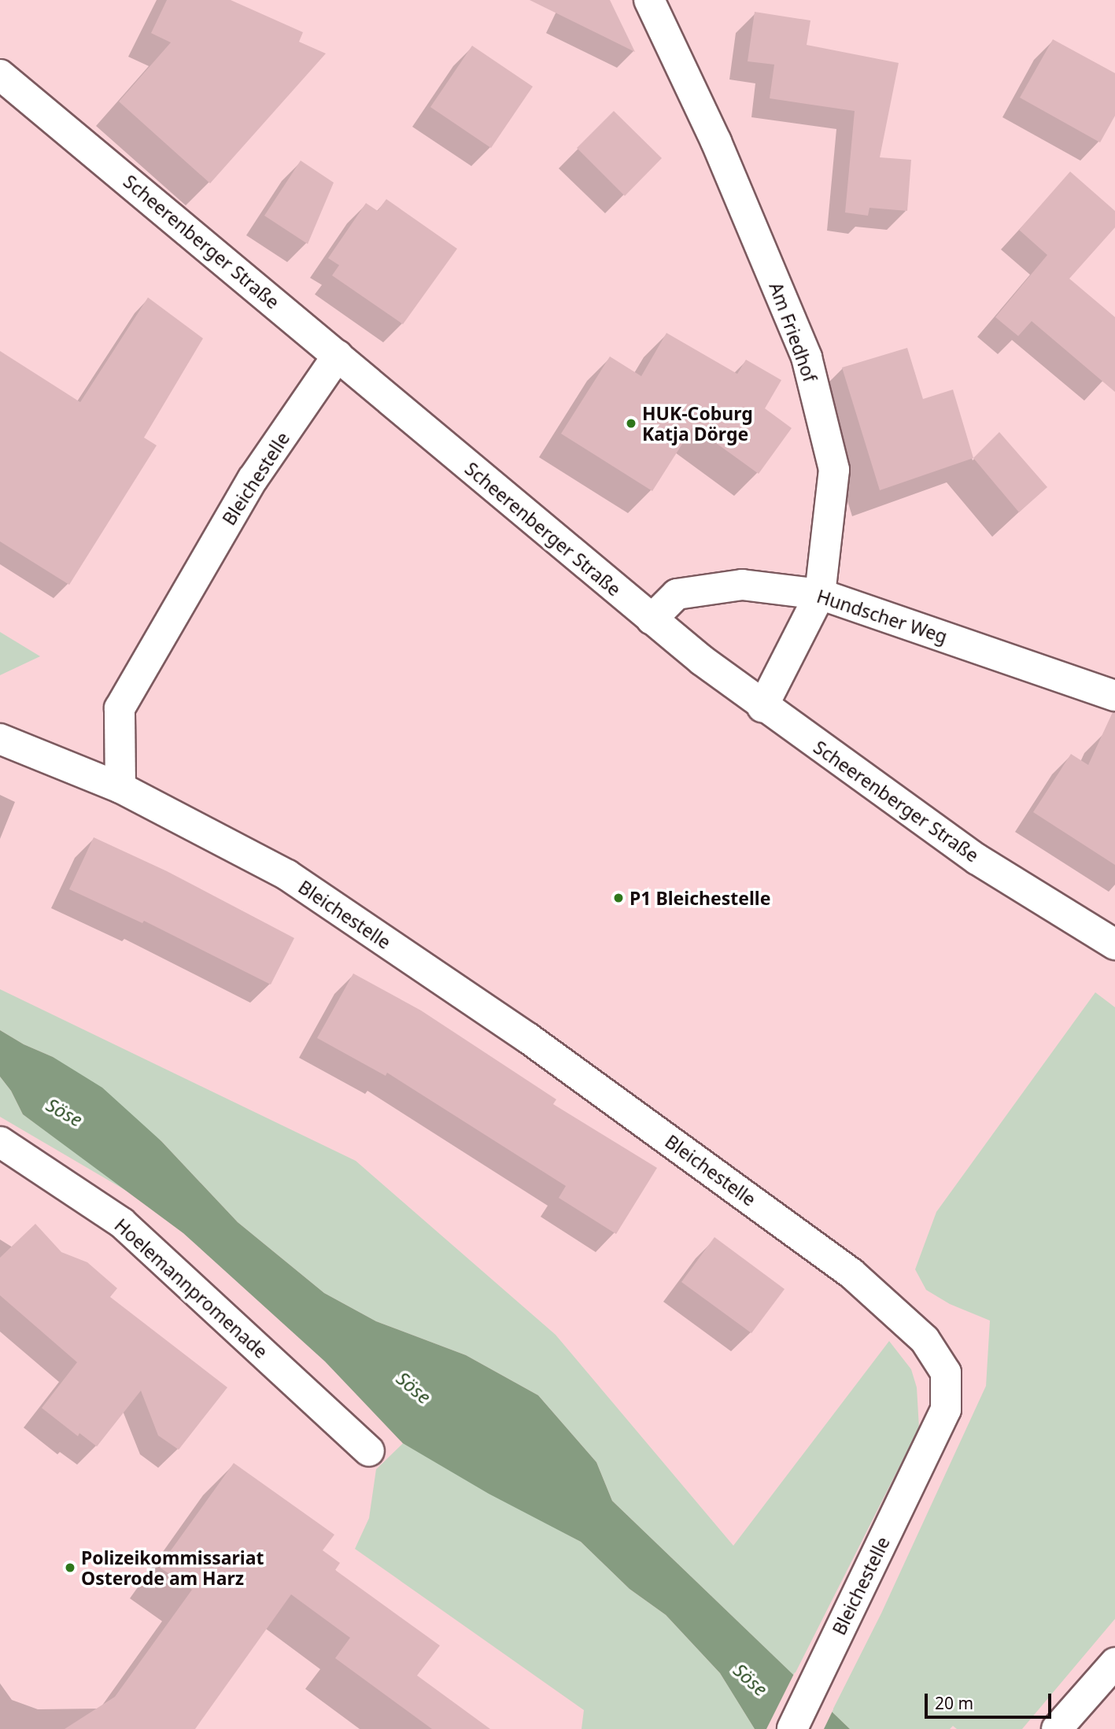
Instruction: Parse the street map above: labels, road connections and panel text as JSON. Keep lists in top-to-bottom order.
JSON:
{
  "streets": {
    "street": [
      "Scheerenberger Straße",
      "Am Friedhof",
      "Bleichestelle",
      "Hundscher Weg",
      "Hoelemannpromenade"
    ]
  },
  "crossings": [
    ["Scheerenberger Straße", "Am Friedhof"],
    ["Scheerenberger Straße", "Bleichestelle"],
    ["Scheerenberger Straße", "Hundscher Weg"],
    ["Am Friedhof", "Hundscher Weg"]
  ],
  "water": ["Söse"],
  "places": ["HUK-Coburg Katja Dörge", "P1 Bleichestelle", "Polizeikommissariat Osterode am Harz"],
  "scale_bar": "20 m"
}
